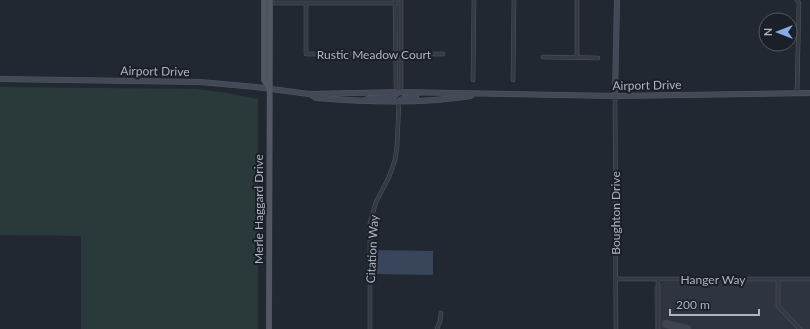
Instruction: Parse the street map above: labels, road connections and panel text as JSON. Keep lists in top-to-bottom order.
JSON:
{
  "streets": {
    "main road": ["Airport Drive", "Merle Haggard Drive"],
    "street": [
      "Rustic Meadow Court",
      "Boughton Drive",
      "Citation Way",
      "Hanger Way"
    ]
  },
  "crossings": [
    ["Airport Drive", "Merle Haggard Drive"],
    ["Airport Drive", "Boughton Drive"],
    ["Airport Drive", "Citation Way"],
    ["Boughton Drive", "Hanger Way"]
  ],
  "scale_bar": "200 m",
  "north": "left"
}
